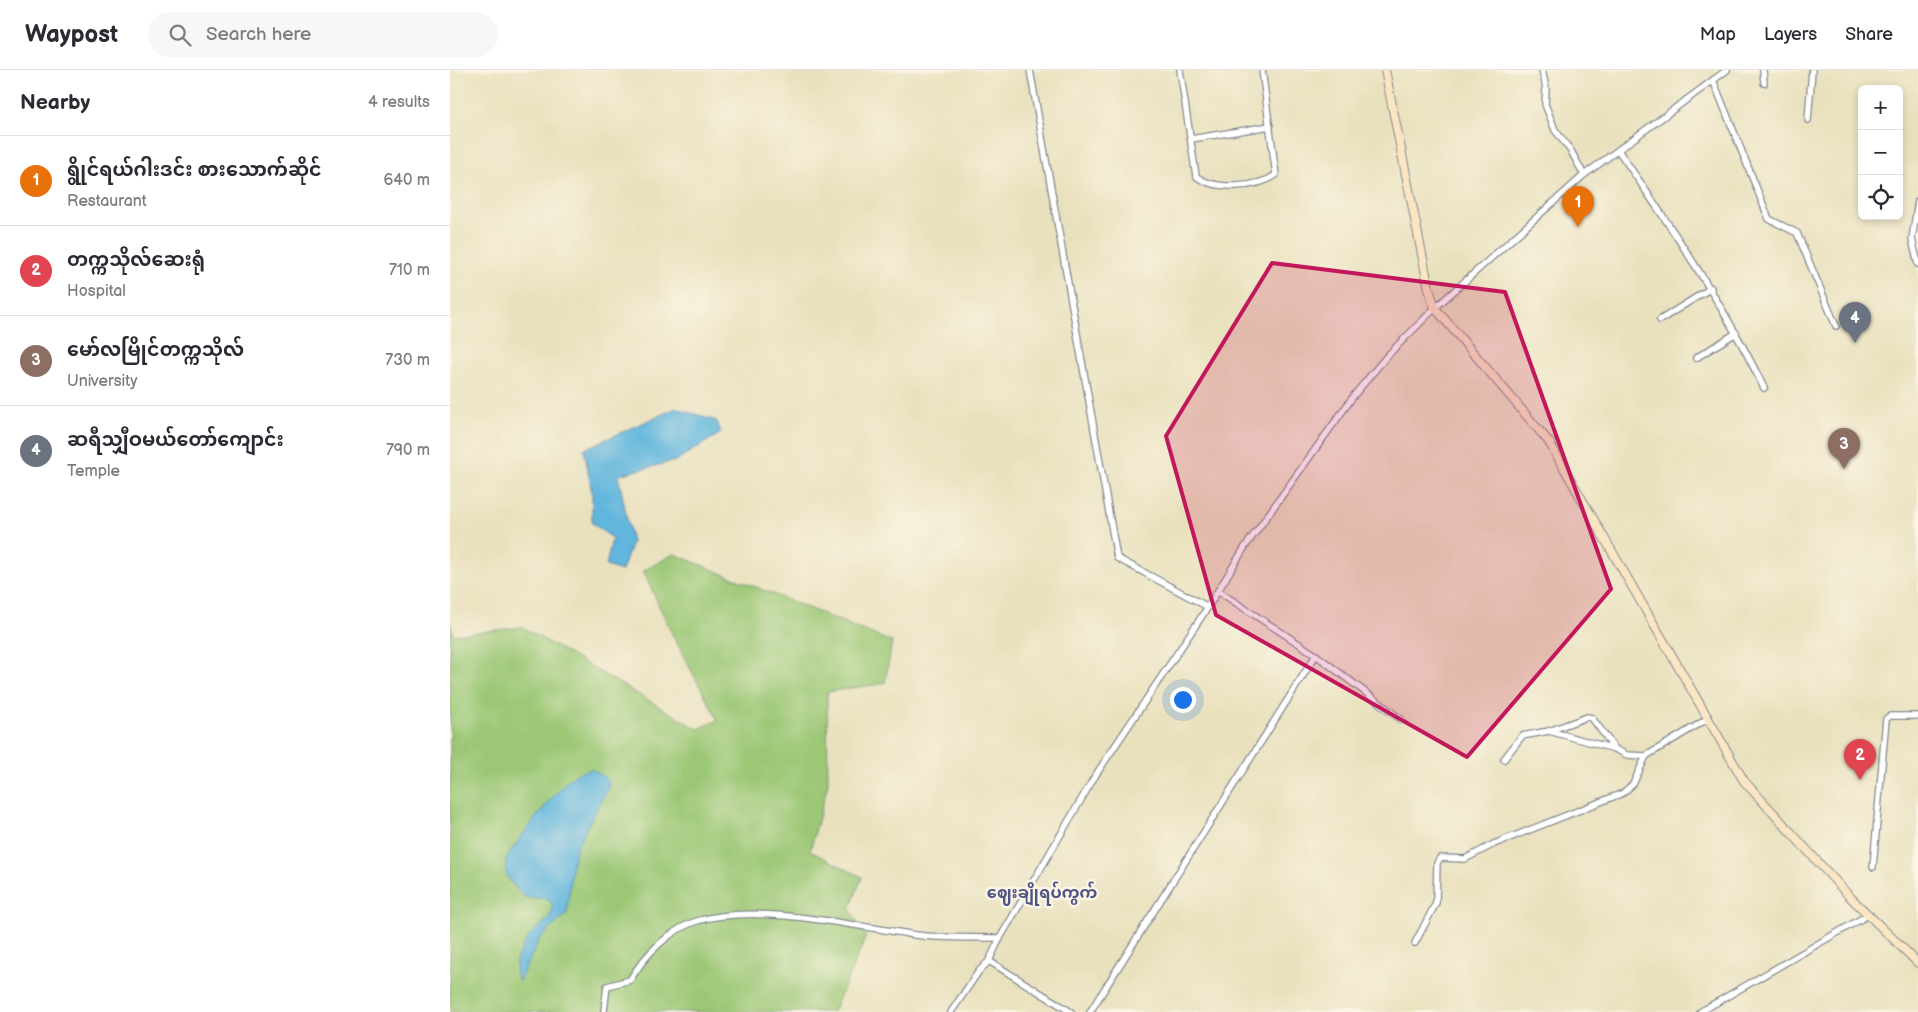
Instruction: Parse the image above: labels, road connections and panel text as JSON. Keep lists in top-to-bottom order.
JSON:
{
  "districts": ["ဈေးချိုရပ်ကွက်"],
  "page": {
    "header": "Waypost",
    "search": "Search here",
    "nav": ["Map", "Layers", "Share"],
    "heading": ["Nearby", "4 results"],
    "map_buttons": ["+", "−"],
    "list": [
      {
        "mark": "1",
        "name": "ရွိုင်ရယ်ဂါးဒင်း စားသောက်ဆိုင်",
        "note": "Restaurant",
        "value": "640 m"
      },
      {
        "mark": "2",
        "name": "တက္ကသိုလ်ဆေးရုံ",
        "note": "Hospital",
        "value": "710 m"
      },
      {
        "mark": "3",
        "name": "မော်လမြိုင်တက္ကသိုလ်",
        "note": "University",
        "value": "730 m"
      },
      {
        "mark": "4",
        "name": "ဆရီသျှီဝမယ်တော်ကျောင်း",
        "note": "Temple",
        "value": "790 m"
      }
    ],
    "pins": [
      "1",
      "4",
      "3",
      "2"
    ]
  }
}
